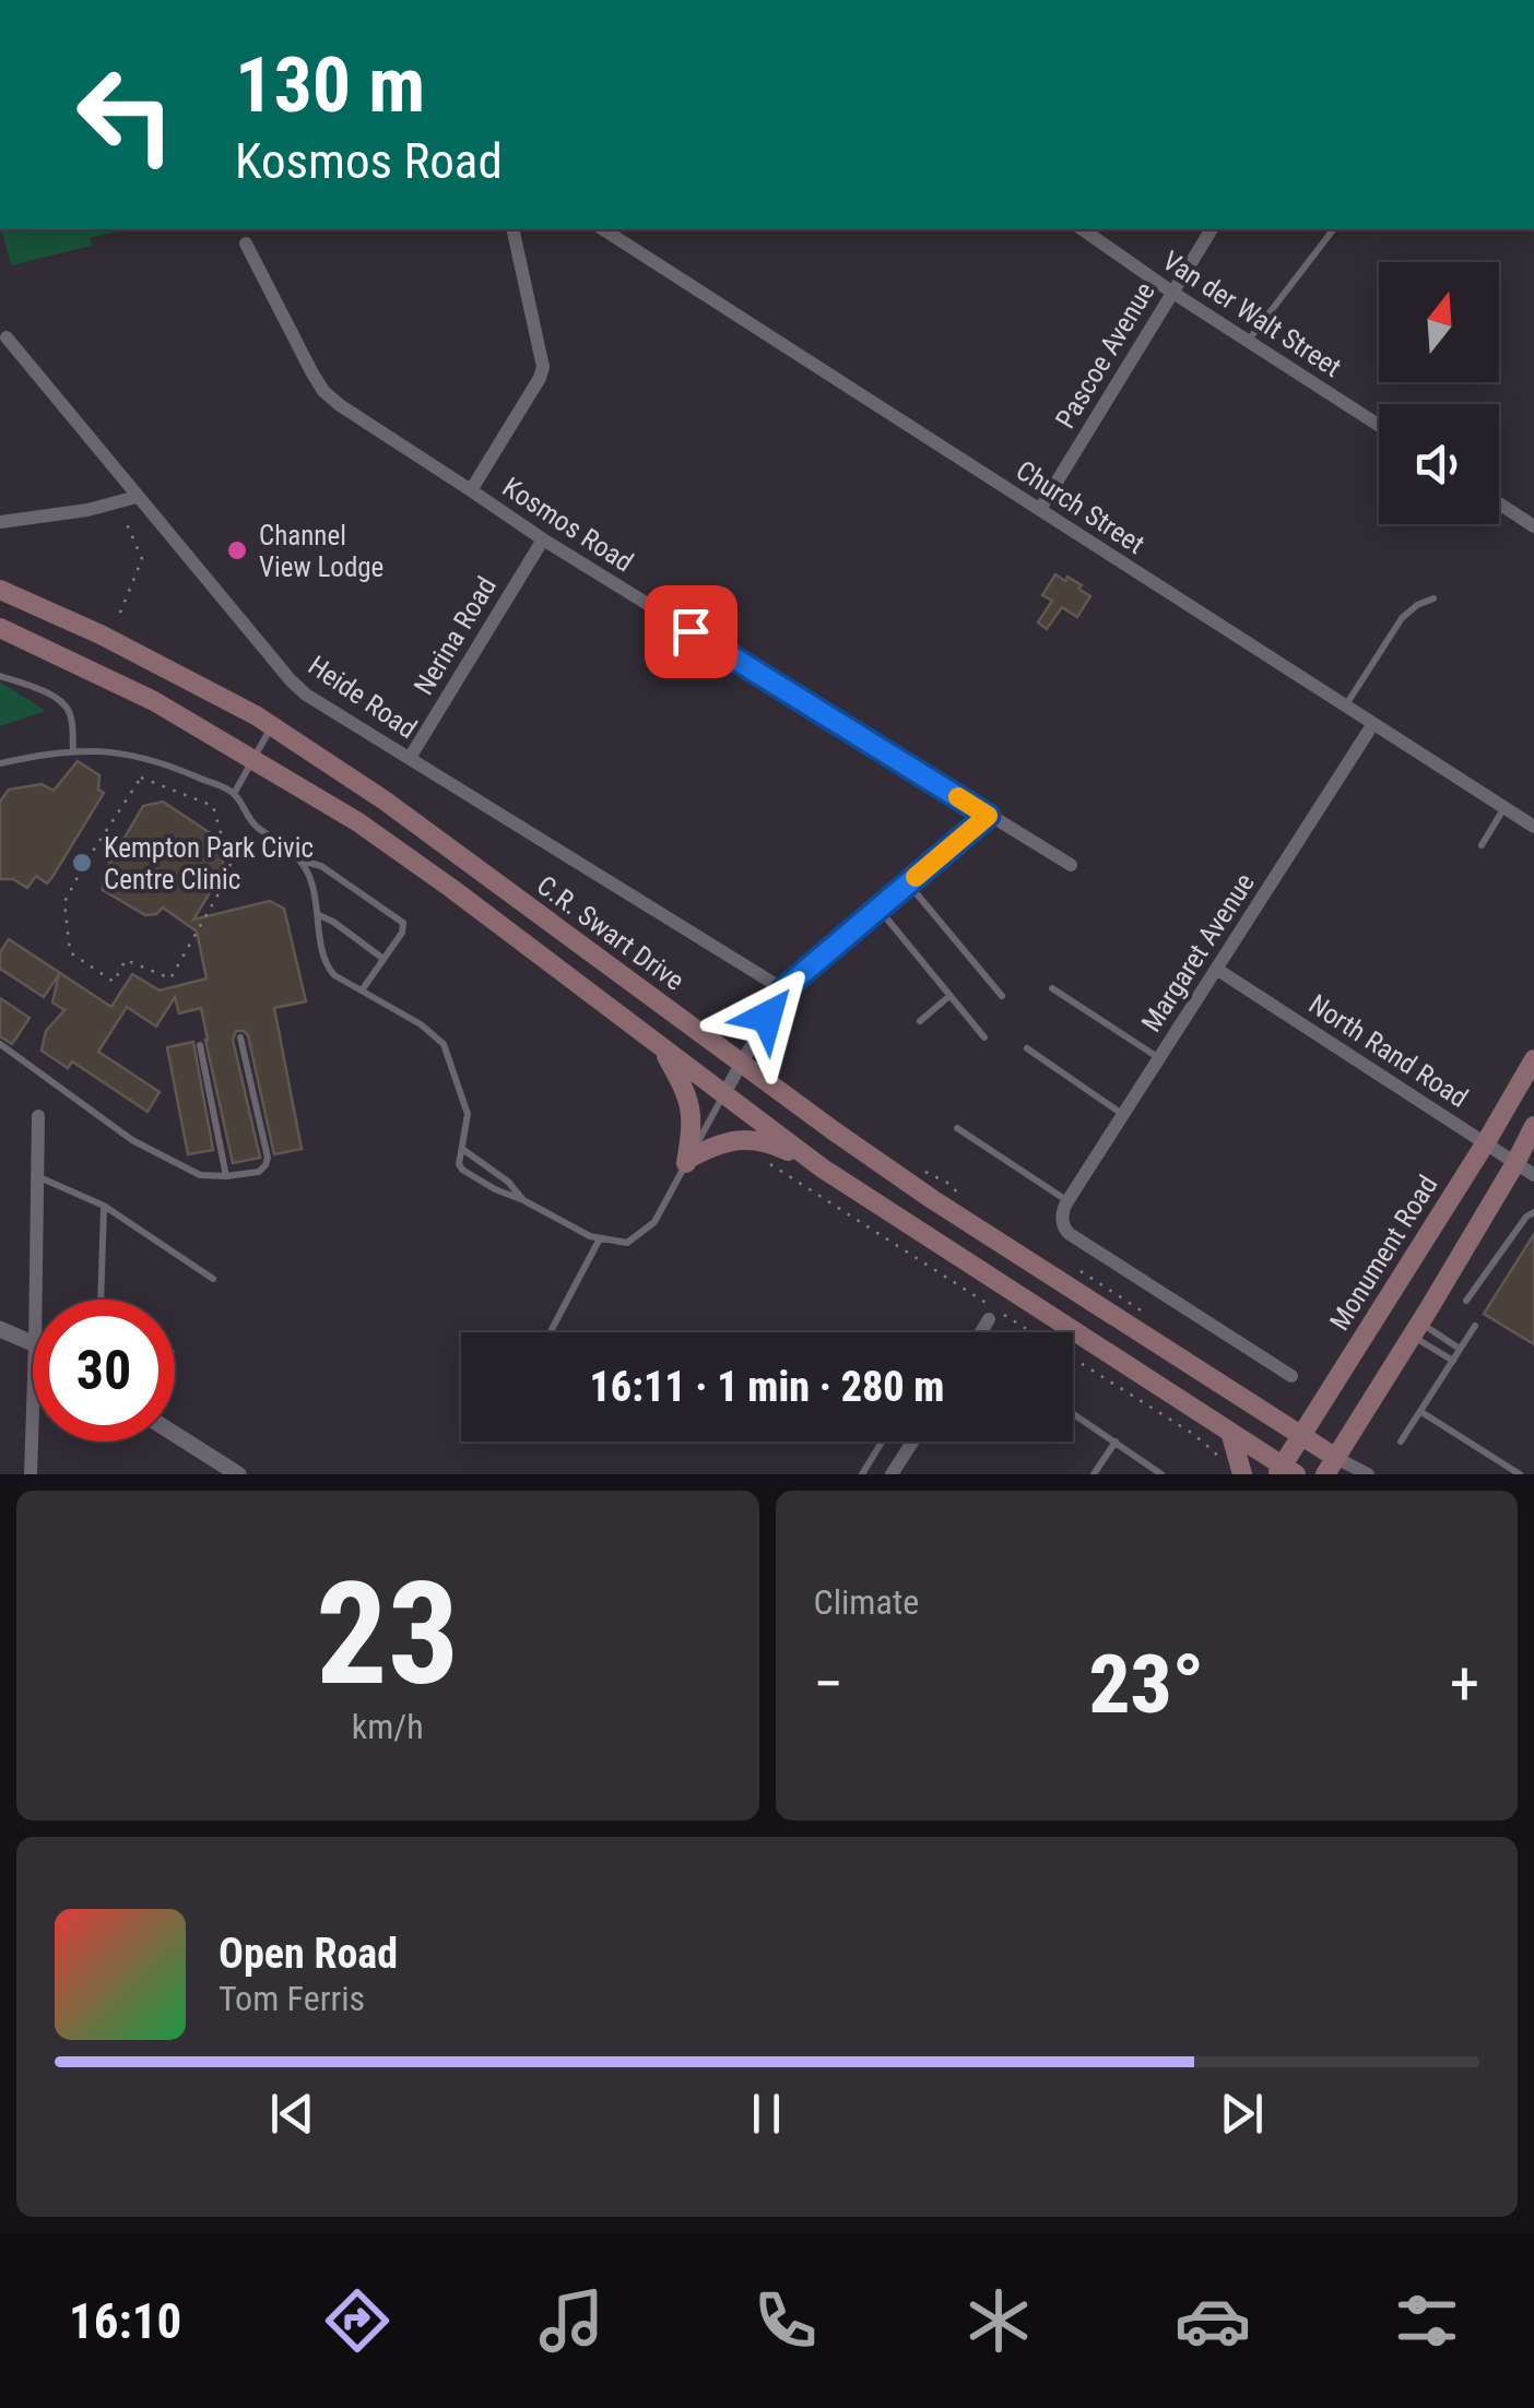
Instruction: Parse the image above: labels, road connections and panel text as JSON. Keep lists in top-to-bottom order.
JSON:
{
  "streets": {
    "main road": ["C.R. Swart Drive", "Monument Road"],
    "street": [
      "Van der Walt Street",
      "Pascoe Avenue",
      "Church Street",
      "Kosmos Road",
      "Nerina Road",
      "Heide Road",
      "Margaret Avenue",
      "North Rand Road"
    ]
  },
  "crossings": [
    ["Van der Walt Street", "Pascoe Avenue"],
    ["Pascoe Avenue", "Church Street"],
    ["Church Street", "Margaret Avenue"],
    ["Kosmos Road", "Nerina Road"],
    ["Nerina Road", "Heide Road"],
    ["C.R. Swart Drive", "Monument Road"],
    ["Margaret Avenue", "North Rand Road"],
    ["North Rand Road", "Monument Road"]
  ],
  "places": ["Channel View Lodge", "Kempton Park Civic Centre Clinic"],
  "north": "top",
  "page": {
    "turn": ["130 m", "Kosmos Road"],
    "limit": "30",
    "trip": "16:11 · 1 min · 280 m",
    "tile": [
      ["23", "km/h"],
      "Climate"
    ],
    "heat": ["−", "23°", "+"],
    "song": ["Open Road", "Tom Ferris"],
    "tabs": "16:10"
  }
}
